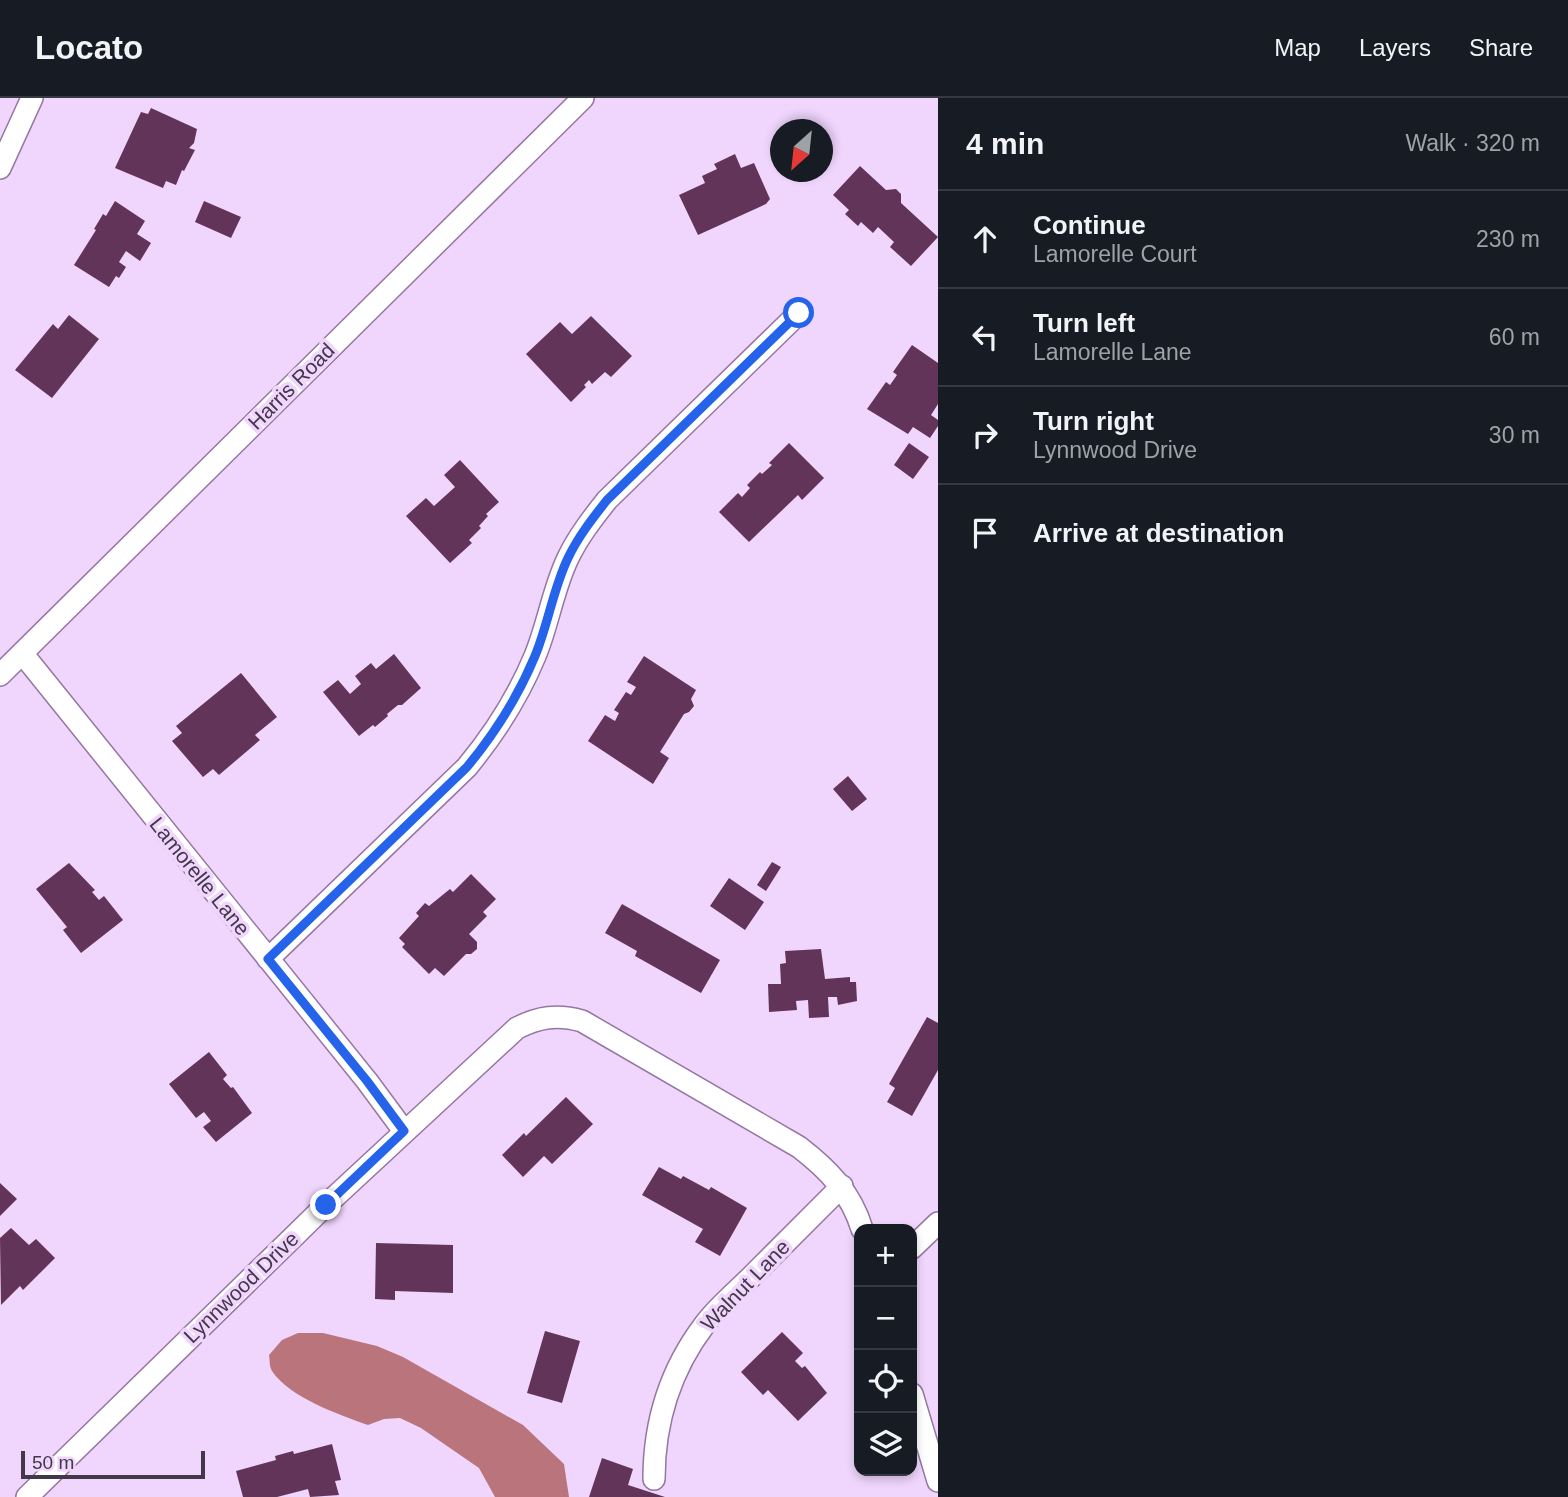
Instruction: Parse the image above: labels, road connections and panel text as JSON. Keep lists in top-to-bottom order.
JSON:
{
  "streets": {
    "street": [
      "Harris Road",
      "Lamorelle Lane",
      "Walnut Lane",
      "Lynnwood Drive"
    ]
  },
  "crossings": [
    ["Harris Road", "Lamorelle Lane"],
    ["Lamorelle Lane", "Lynnwood Drive"],
    ["Walnut Lane", "Lynnwood Drive"]
  ],
  "scale_bar": "50 m",
  "north": "bottom left",
  "page": {
    "header": "Locato",
    "nav": ["Map", "Layers", "Share"],
    "heading": ["4 min", "Walk · 320 m"],
    "list": [
      ["Continue", "Lamorelle Court", "230 m"],
      ["Turn left", "Lamorelle Lane", "60 m"],
      ["Turn right", "Lynnwood Drive", "30 m"],
      "Arrive at destination"
    ],
    "map_buttons": ["+", "−"],
    "scale": "50 m"
  }
}
